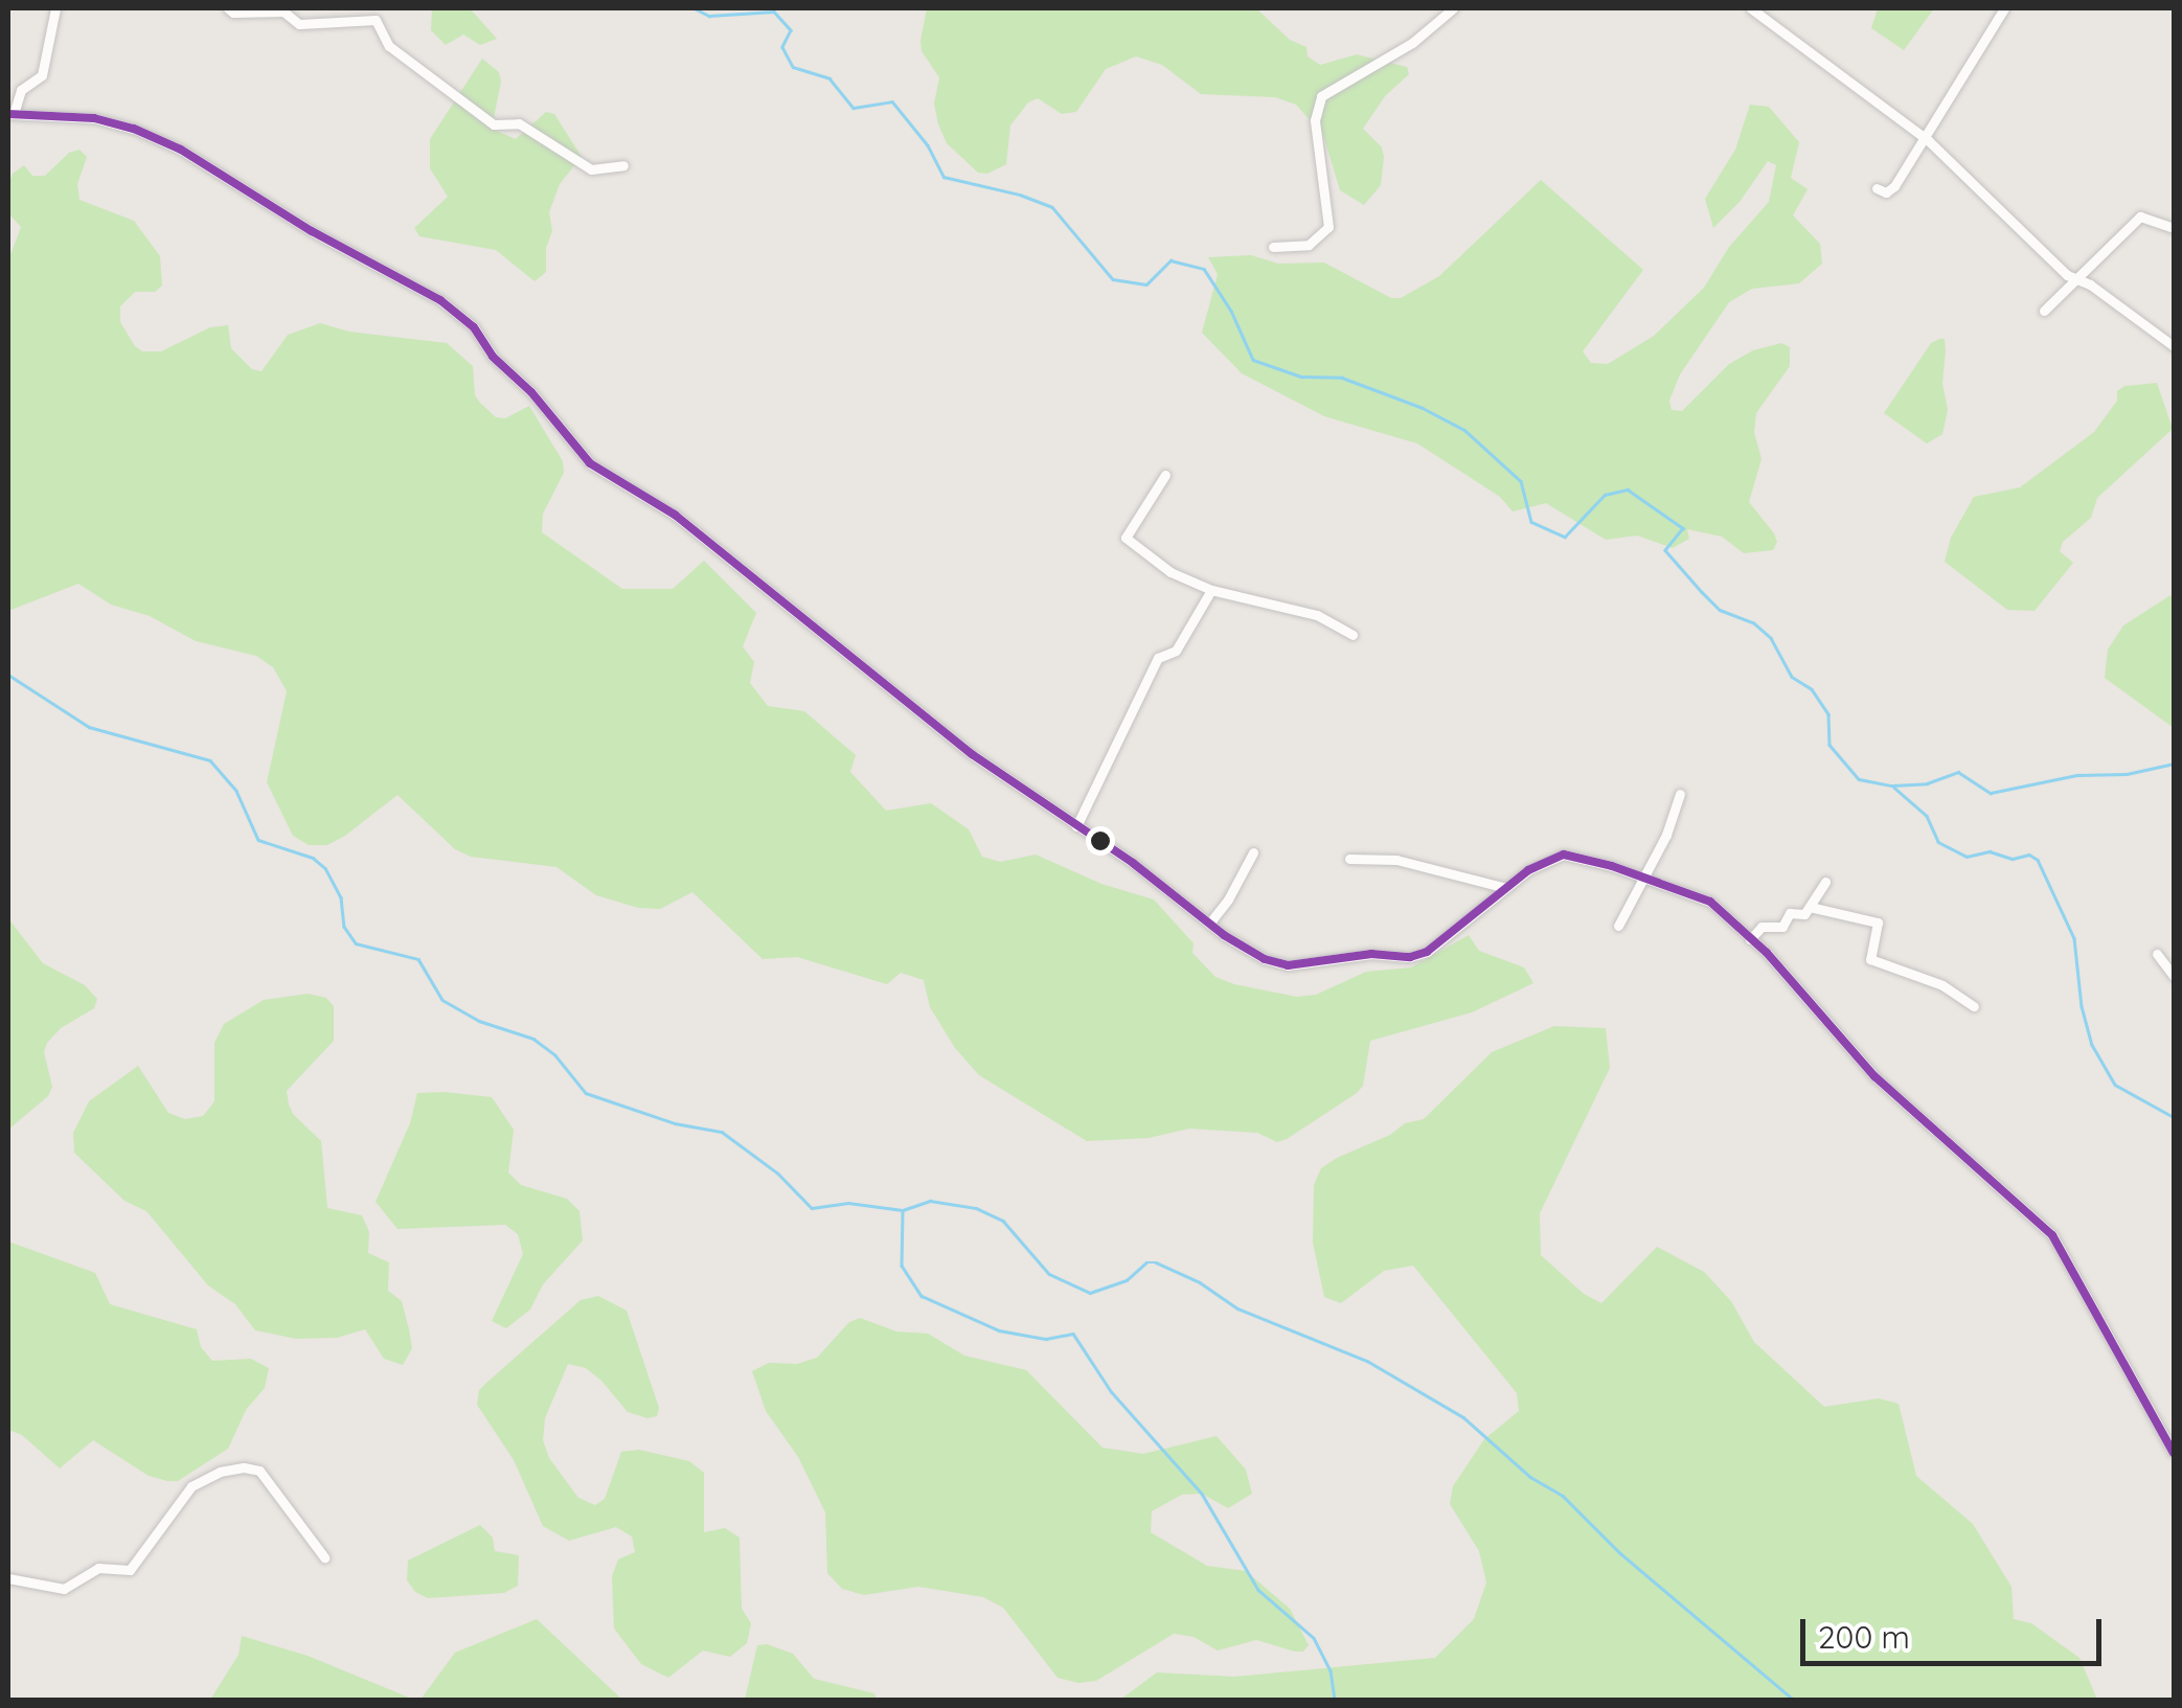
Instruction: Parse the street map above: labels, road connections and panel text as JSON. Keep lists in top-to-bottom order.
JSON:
{
  "scale_bar": "200 m"
}
